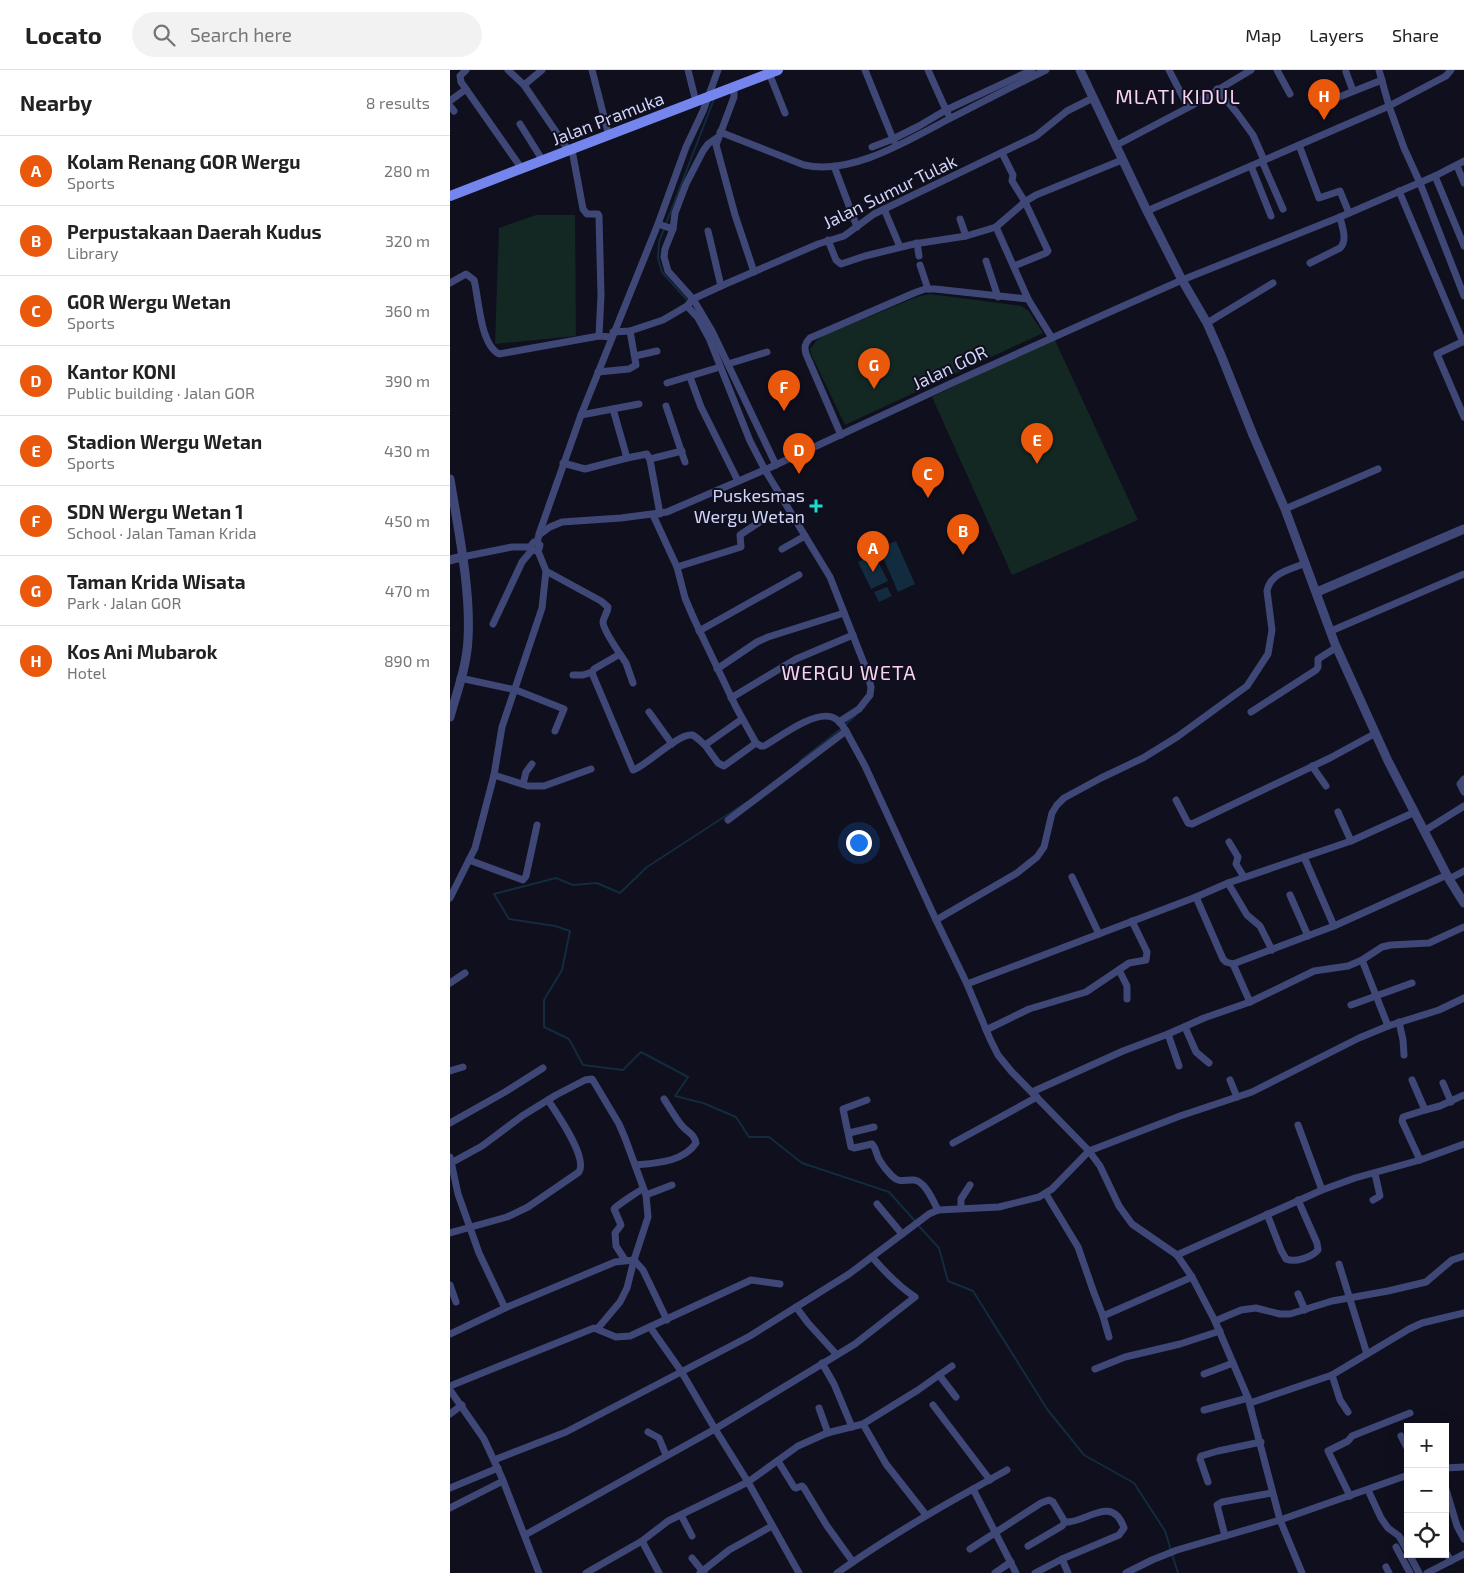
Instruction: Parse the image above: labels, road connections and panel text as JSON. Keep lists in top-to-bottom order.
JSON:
{
  "streets": {
    "main road": ["Jalan Pramuka"],
    "street": ["Jalan Sumur Tulak", "Jalan GOR"]
  },
  "districts": ["MLATI KIDUL", "WERGU WETA"],
  "places": {
    "health": ["Puskesmas Wergu Wetan"]
  },
  "page": {
    "header": "Locato",
    "search": "Search here",
    "nav": ["Map", "Layers", "Share"],
    "heading": ["Nearby", "8 results"],
    "pins": [
      "H",
      "G",
      "F",
      "E",
      "D",
      "C",
      "B",
      "A"
    ],
    "list": [
      {
        "mark": "A",
        "name": "Kolam Renang GOR Wergu",
        "note": "Sports",
        "value": "280 m"
      },
      {
        "mark": "B",
        "name": "Perpustakaan Daerah Kudus",
        "note": "Library",
        "value": "320 m"
      },
      {
        "mark": "C",
        "name": "GOR Wergu Wetan",
        "note": "Sports",
        "value": "360 m"
      },
      {
        "mark": "D",
        "name": "Kantor KONI",
        "note": "Public building · Jalan GOR",
        "value": "390 m"
      },
      {
        "mark": "E",
        "name": "Stadion Wergu Wetan",
        "note": "Sports",
        "value": "430 m"
      },
      {
        "mark": "F",
        "name": "SDN Wergu Wetan 1",
        "note": "School · Jalan Taman Krida",
        "value": "450 m"
      },
      {
        "mark": "G",
        "name": "Taman Krida Wisata",
        "note": "Park · Jalan GOR",
        "value": "470 m"
      },
      {
        "mark": "H",
        "name": "Kos Ani Mubarok",
        "note": "Hotel",
        "value": "890 m"
      }
    ],
    "map_buttons": ["+", "−"]
  }
}
